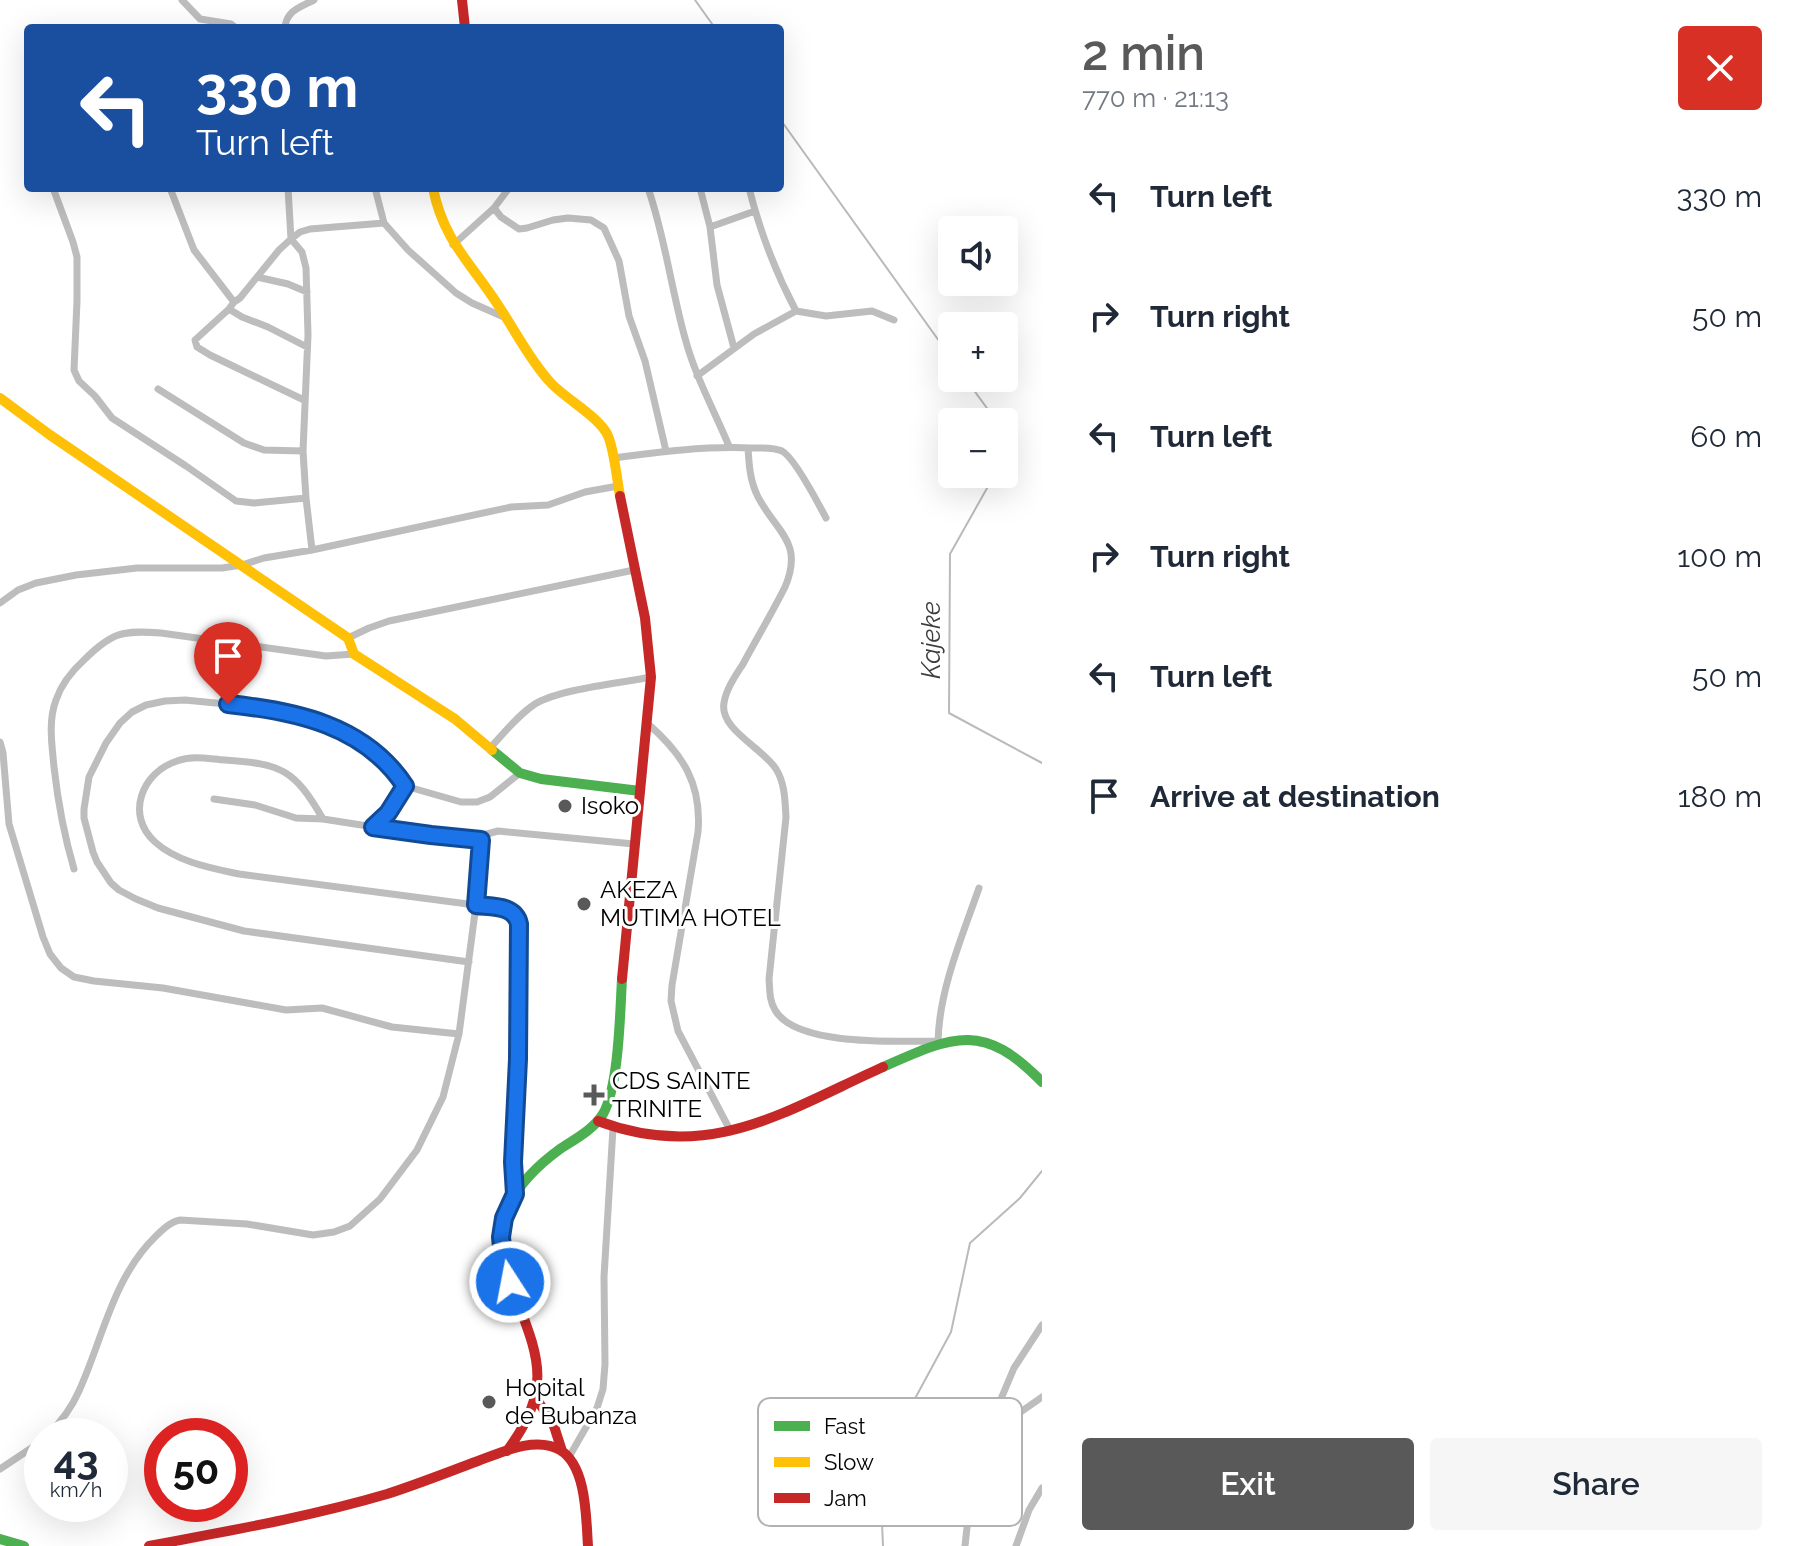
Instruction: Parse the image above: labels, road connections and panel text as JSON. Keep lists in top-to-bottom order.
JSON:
{
  "water": ["Kajeke"],
  "places": {
    "other": ["Isoko", "AKEZA MUTIMA HOTEL", "Hopital de Bubanza"],
    "health": ["CDS SAINTE TRINITE"]
  },
  "legend": ["Fast", "Slow", "Jam"],
  "page": {
    "heading": ["2 min", "770 m · 21:13"],
    "turn": ["330 m", "Turn left"],
    "list": [
      {
        "name": "Turn left",
        "value": "330 m"
      },
      {
        "name": "Turn right",
        "value": "50 m"
      },
      {
        "name": "Turn left",
        "value": "60 m"
      },
      {
        "name": "Turn right",
        "value": "100 m"
      },
      {
        "name": "Turn left",
        "value": "50 m"
      },
      {
        "name": "Arrive at destination",
        "value": "180 m"
      }
    ],
    "map_buttons": ["+", "−"],
    "speed": "43 km/h",
    "limit": "50",
    "buttons": ["Exit", "Share"]
  }
}
